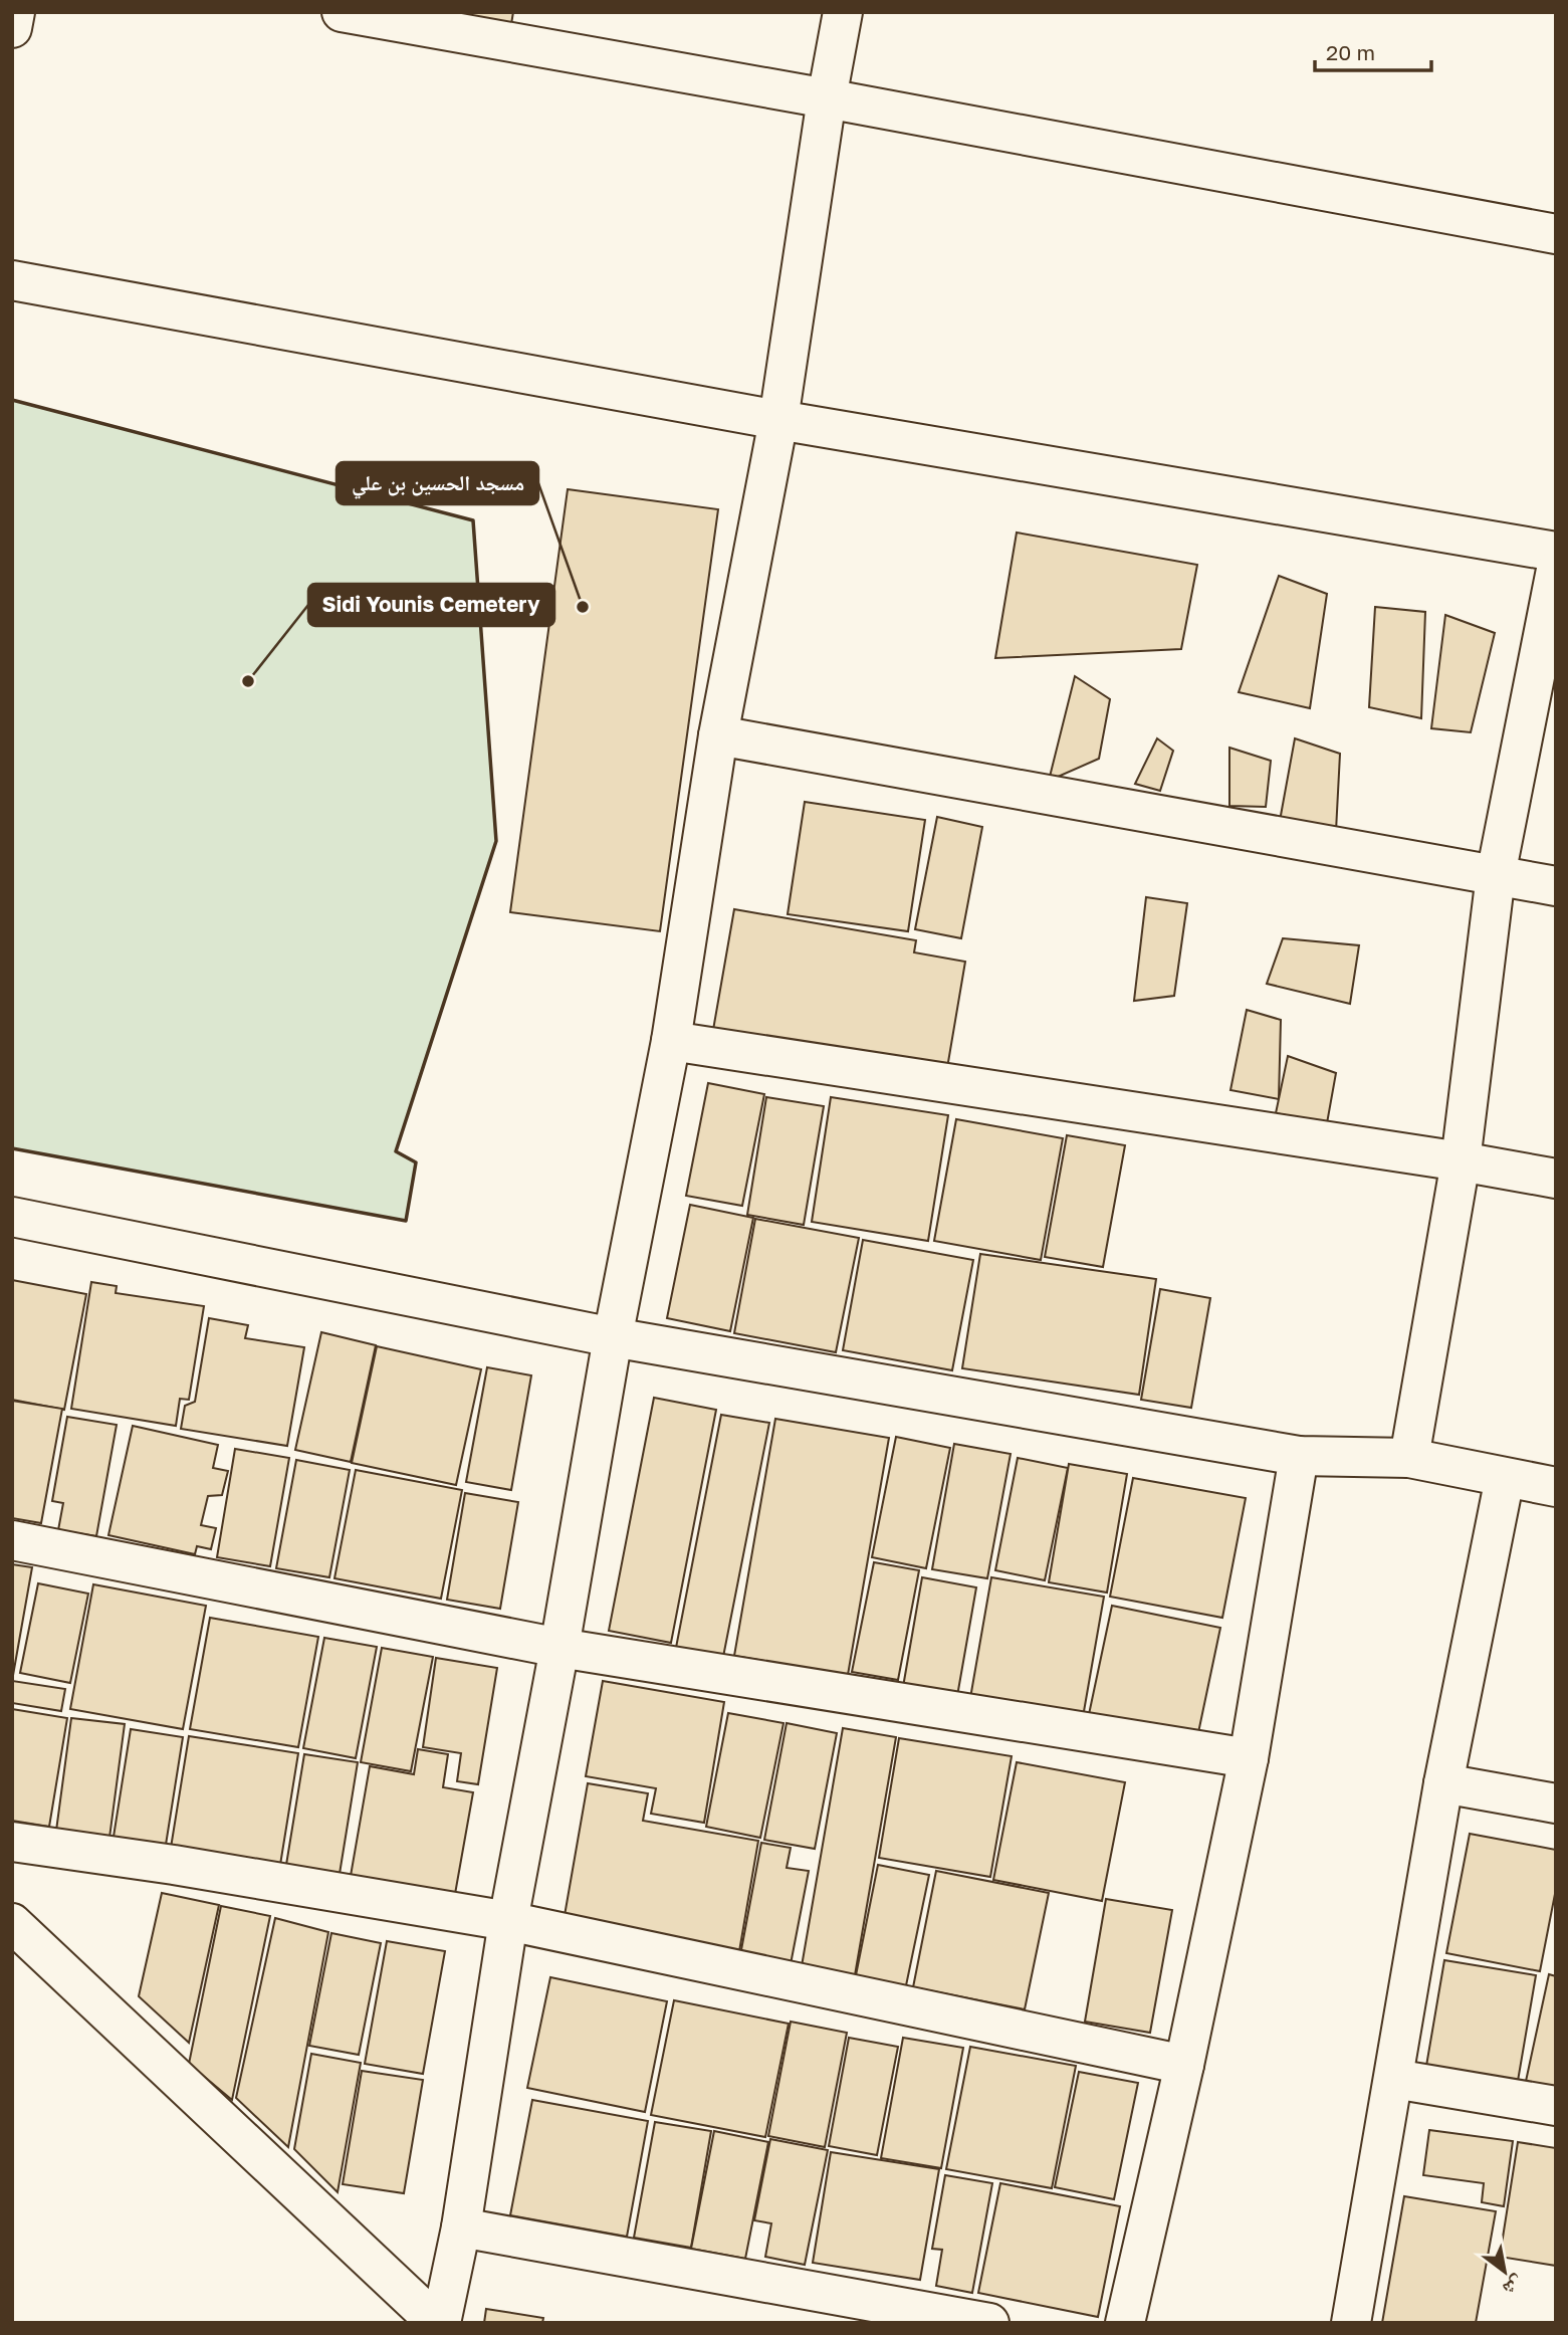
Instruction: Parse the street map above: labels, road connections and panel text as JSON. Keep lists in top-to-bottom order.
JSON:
{
  "places": ["مسجد الحسين بن علي", "Sidi Younis Cemetery"],
  "scale_bar": "20 m",
  "north": "bottom right"
}
